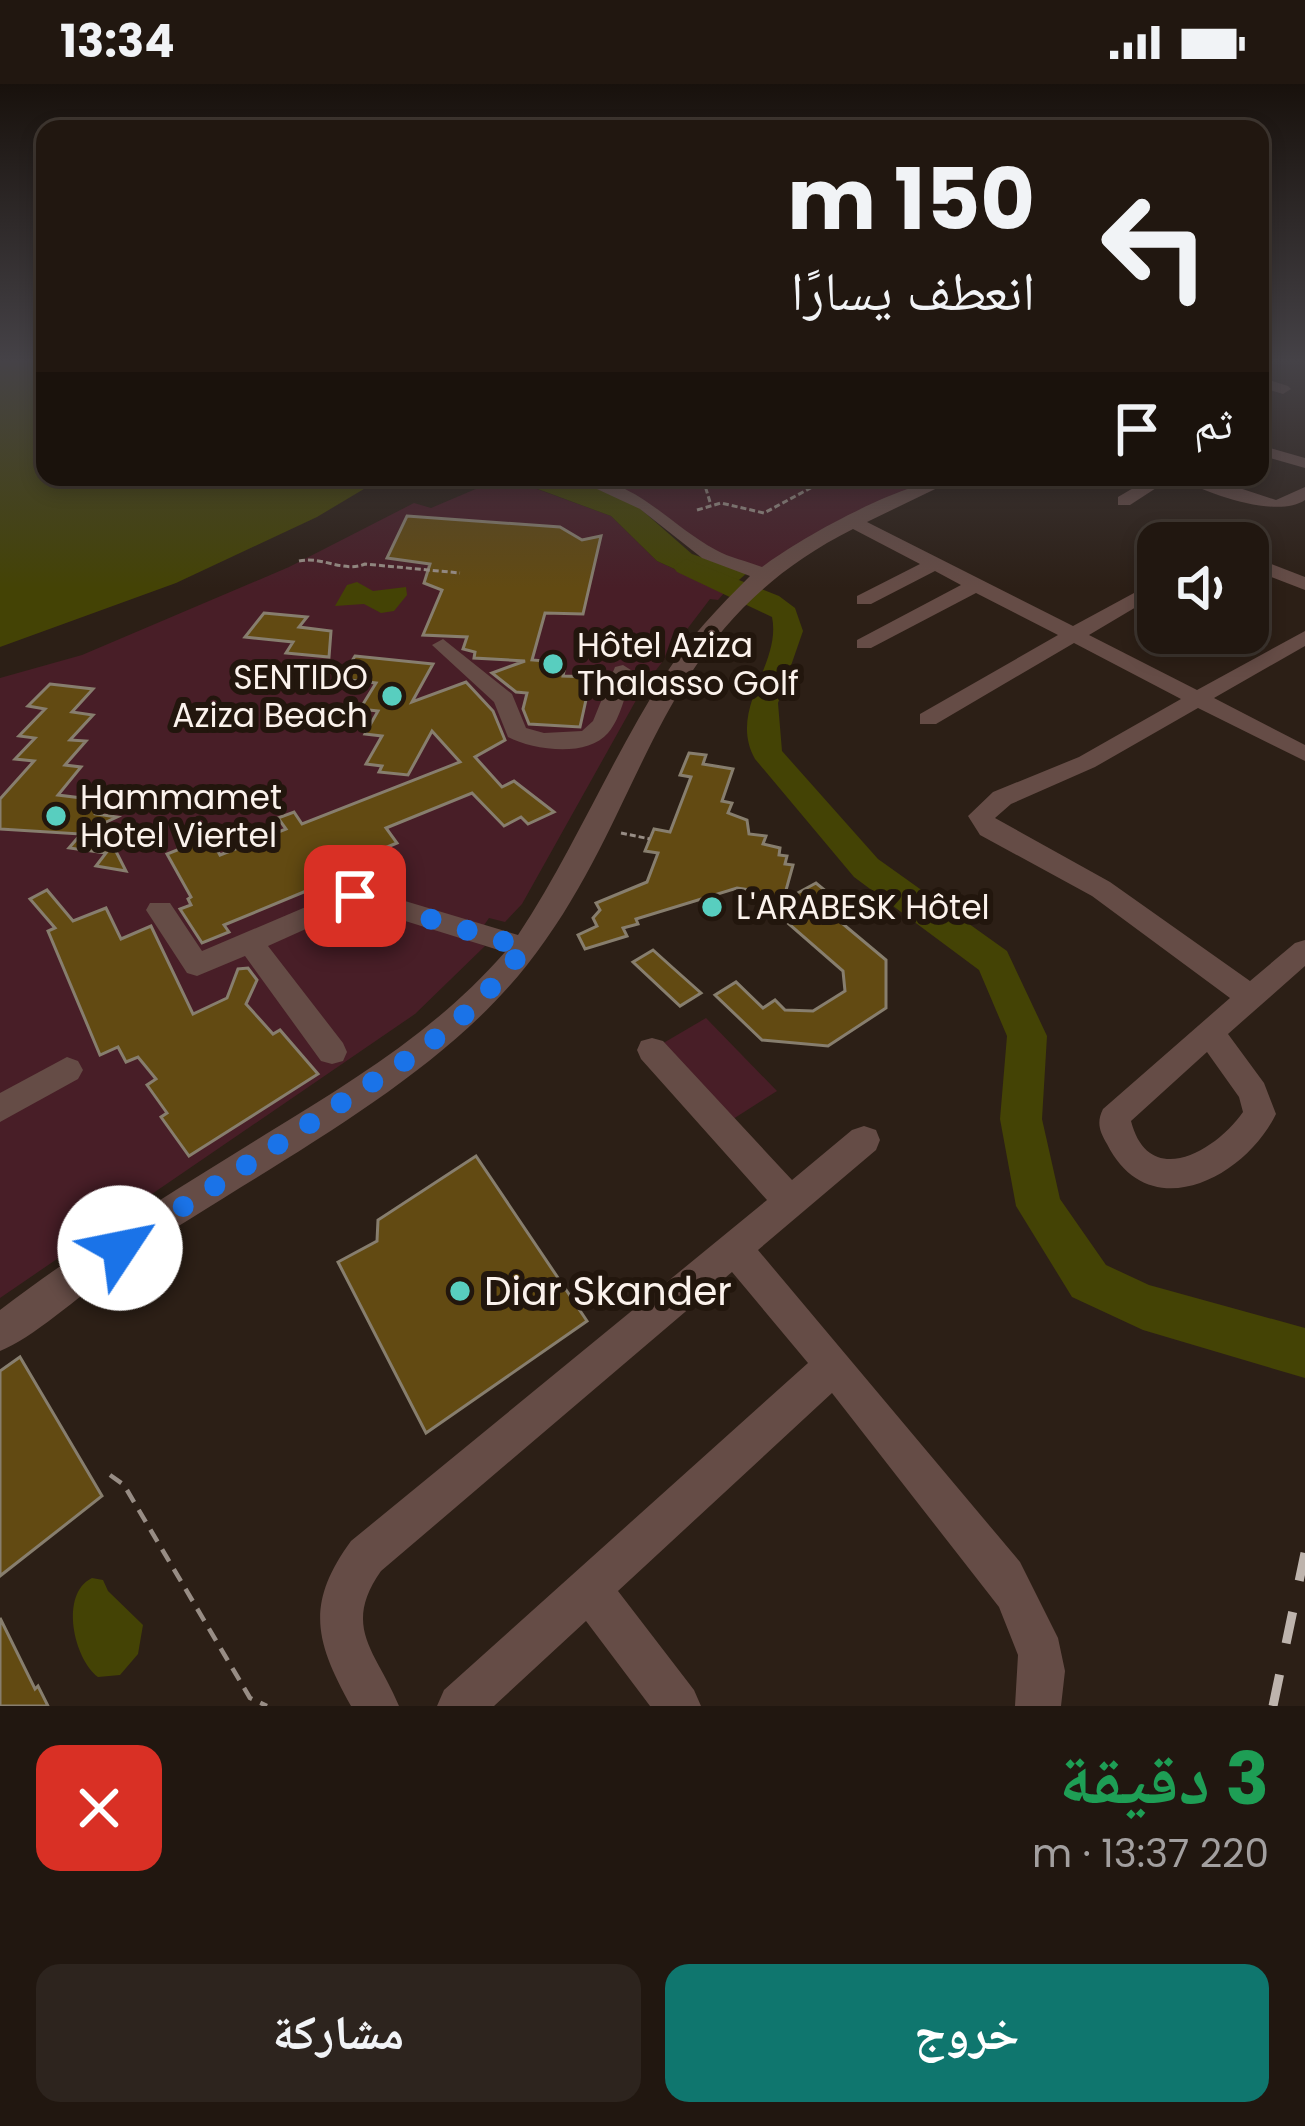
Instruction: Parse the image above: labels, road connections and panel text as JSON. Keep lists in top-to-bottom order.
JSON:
{
  "places": [
    "Hôtel Aziza Thalasso Golf",
    "SENTIDO Aziza Beach",
    "Hammamet Hotel Viertel",
    "L'ARABESK Hôtel",
    "Diar Skander"
  ],
  "page": {
    "status": "13:34",
    "turn": ["150 m", "انعطف يسارًا"],
    "then": "ثم",
    "heading": ["3 دقيقة", "220 m · 13:37"],
    "buttons": ["خروج", "مشاركة"]
  }
}
